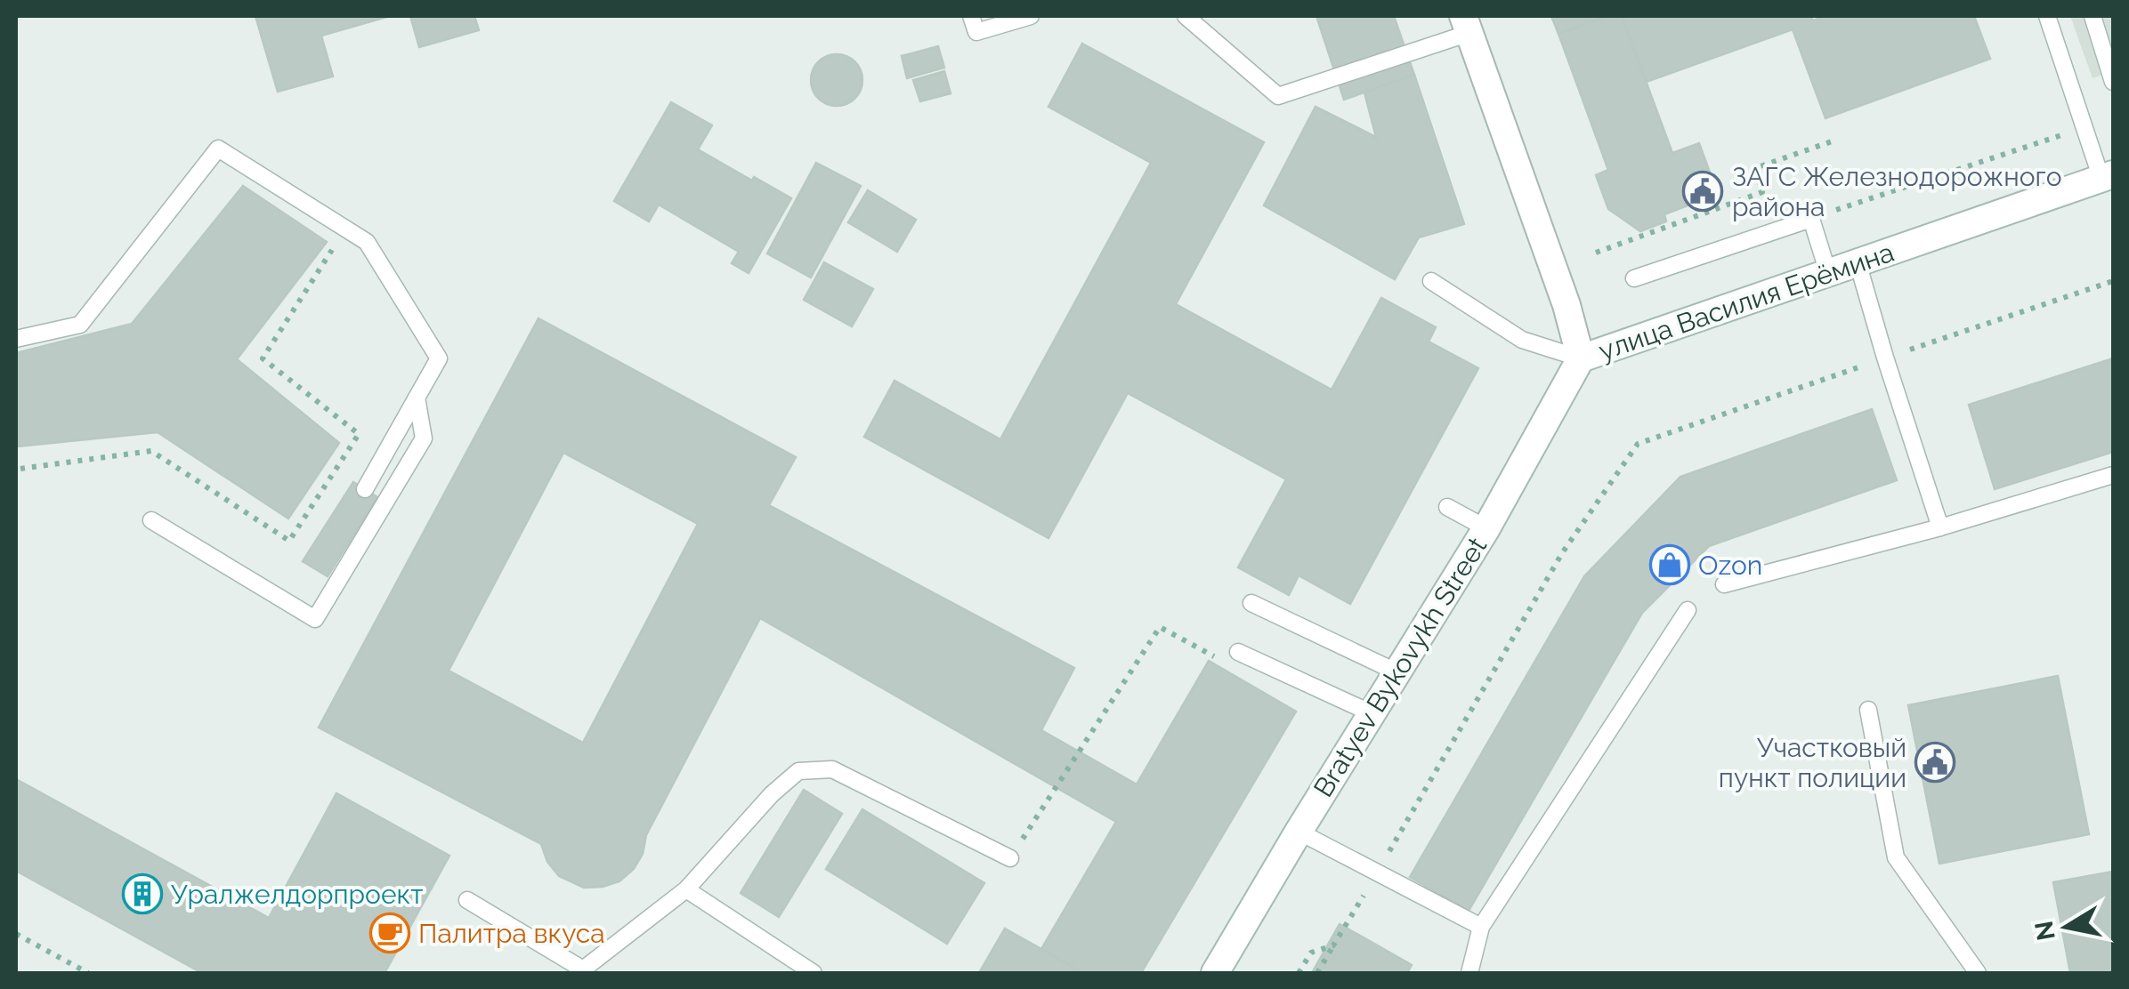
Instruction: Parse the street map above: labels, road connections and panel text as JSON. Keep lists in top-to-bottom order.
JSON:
{
  "streets": {
    "street": ["улица Василия Ерёмина", "Bratyev Bykovykh Street"]
  },
  "crossings": [
    ["улица Василия Ерёмина", "Bratyev Bykovykh Street"]
  ],
  "places": {
    "public building": ["ЗАГС Железнодорожного района", "Участковый пункт полиции"],
    "shop": ["Ozon"],
    "building": ["Уралжелдорпроект"],
    "cafe": ["Палитра вкуса"]
  },
  "north": "left"
}
